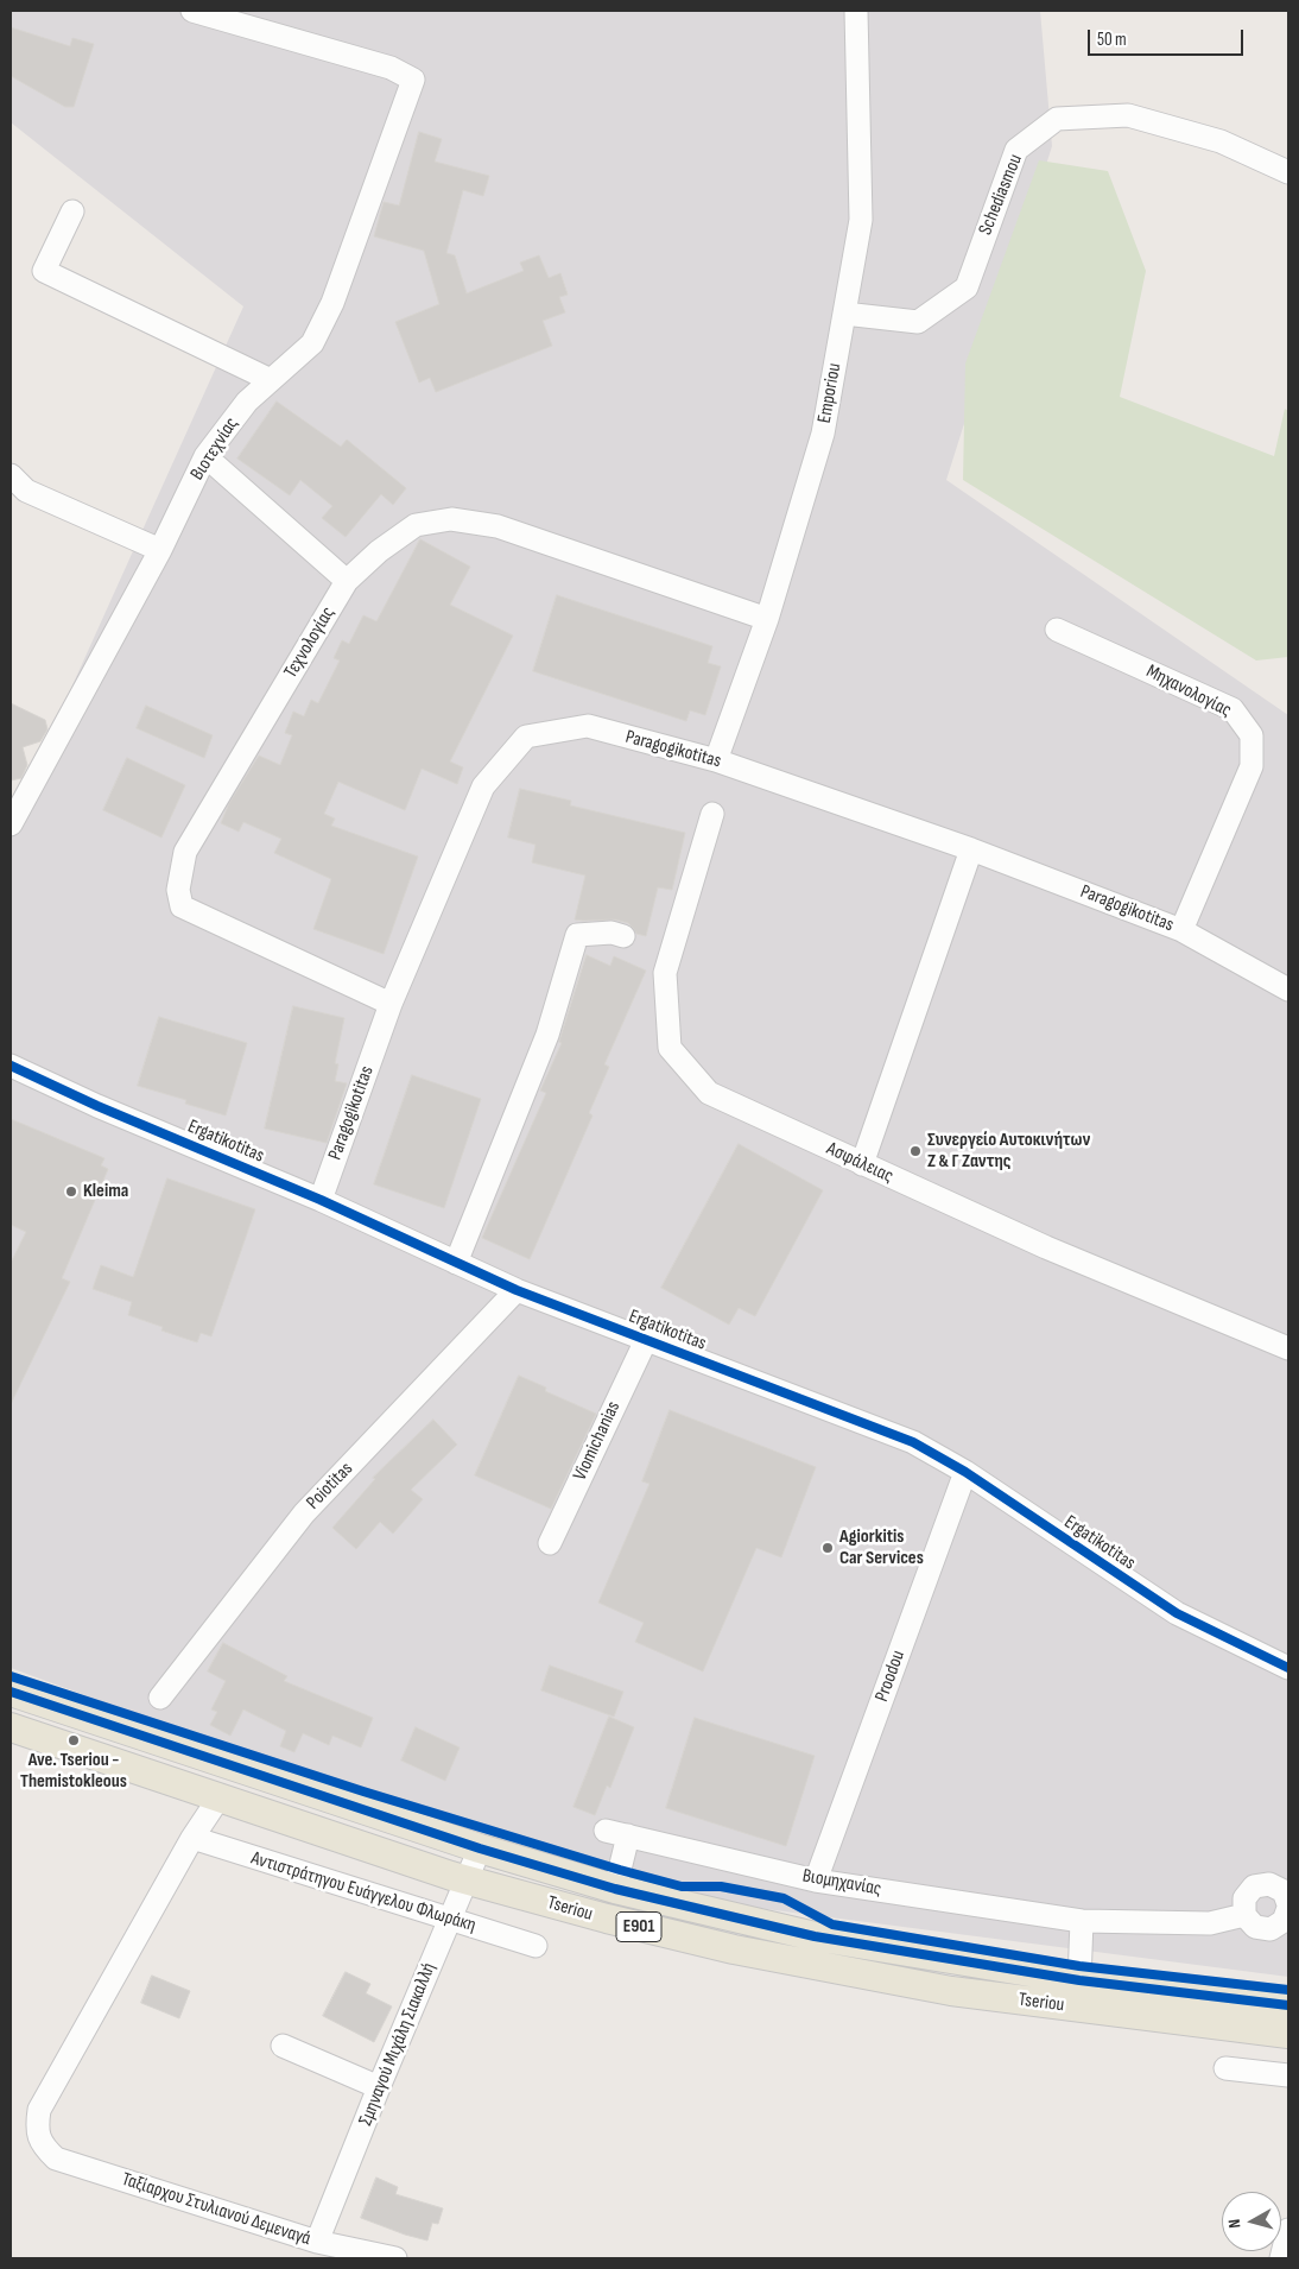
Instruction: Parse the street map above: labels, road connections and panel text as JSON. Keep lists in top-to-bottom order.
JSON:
{
  "streets": {
    "main road": ["Tseriou", "E901"],
    "street": [
      "Schediasmou",
      "Emporiou",
      "Βιοτεχνίας",
      "Τεχνολογίας",
      "Μηχανολογίας",
      "Paragogikotitas",
      "Ergatikotitas",
      "Ασφάλειας",
      "Viomichanias",
      "Poiotitas",
      "Proodou",
      "Βιομηχανίας",
      "Αντιστράτηγου Ευάγγελου Φλωράκη",
      "Σμηναγού Μιχάλη Σιακαλλή",
      "Ταξίαρχου Στυλιανού Δεμεναγά"
    ]
  },
  "crossings": [
    ["Schediasmou", "Emporiou"],
    ["Emporiou", "Τεχνολογίας"],
    ["Emporiou", "Paragogikotitas"],
    ["Τεχνολογίας", "Paragogikotitas"],
    ["Μηχανολογίας", "Paragogikotitas"],
    ["Paragogikotitas", "Ergatikotitas"],
    ["Ergatikotitas", "Viomichanias"],
    ["Ergatikotitas", "Poiotitas"],
    ["Ergatikotitas", "Proodou"],
    ["Proodou", "Βιομηχανίας"],
    ["Αντιστράτηγου Ευάγγελου Φλωράκη", "Σμηναγού Μιχάλη Σιακαλλή"],
    ["Αντιστράτηγου Ευάγγελου Φλωράκη", "Ταξίαρχου Στυλιανού Δεμεναγά"],
    ["Tseriou", "Σμηναγού Μιχάλη Σιακαλλή"],
    ["Σμηναγού Μιχάλη Σιακαλλή", "Ταξίαρχου Στυλιανού Δεμεναγά"]
  ],
  "places": [
    "Συνεργείο Αυτοκινήτων Ζ & Γ Ζαντης",
    "Kleima",
    "Agiorkitis Car Services",
    "Ave. Tseriou - Themistokleous"
  ],
  "scale_bar": "50 m",
  "north": "left"
}
